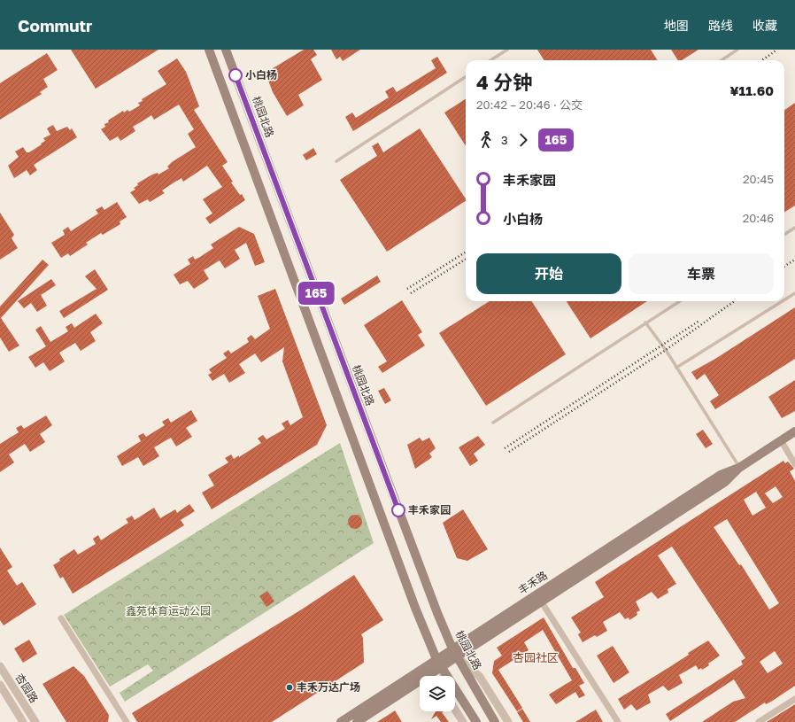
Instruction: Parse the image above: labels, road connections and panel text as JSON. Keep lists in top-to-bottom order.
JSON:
{
  "streets": {
    "main road": ["桃园北路", "丰禾路"],
    "street": ["杏园路"]
  },
  "crossings": [
    ["桃园北路", "丰禾路"]
  ],
  "districts": ["杏园社区"],
  "parks": ["鑫苑体育运动公园"],
  "places": ["小白杨", "丰禾家园", "丰禾万达广场"],
  "lines": ["bus line 165"],
  "page": {
    "header": "Commutr",
    "nav": ["地图", "路线", "收藏"],
    "on_map": "165",
    "heading": ["4 分钟", "20:42 – 20:46 · 公交", "¥11.60"],
    "legs": ["3", "165"],
    "list": [
      {
        "name": "丰禾家园",
        "value": "20:45"
      },
      {
        "name": "小白杨",
        "value": "20:46"
      }
    ],
    "buttons": ["开始", "车票"]
  }
}
